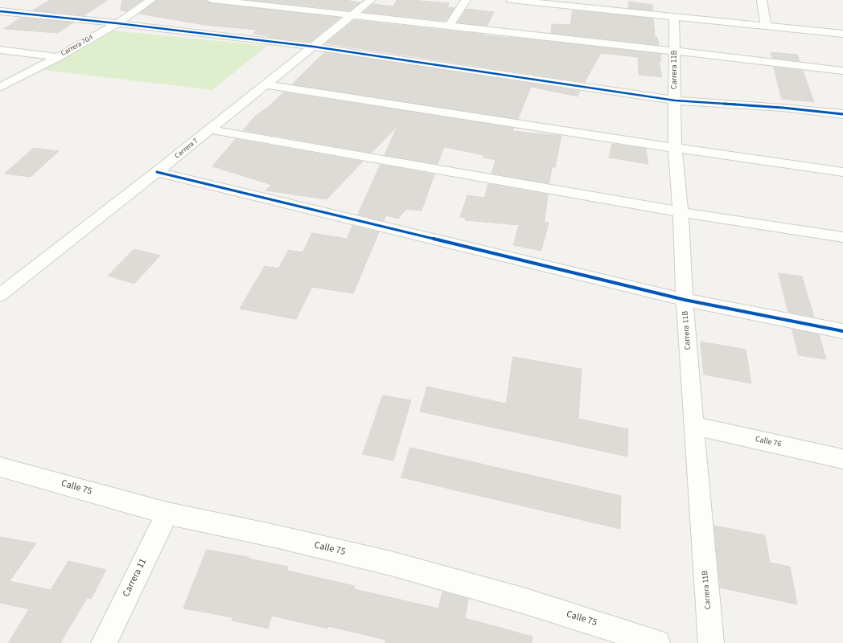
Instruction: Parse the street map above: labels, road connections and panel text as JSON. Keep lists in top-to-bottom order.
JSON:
{
  "streets": {
    "street": [
      "Carrera 7G4",
      "Carrera 11B",
      "Carrera 7",
      "Calle 76",
      "Calle 75",
      "Carrera 11"
    ]
  },
  "crossings": [
    ["Carrera 11B", "Calle 76"],
    ["Calle 75", "Carrera 11"]
  ]
}
